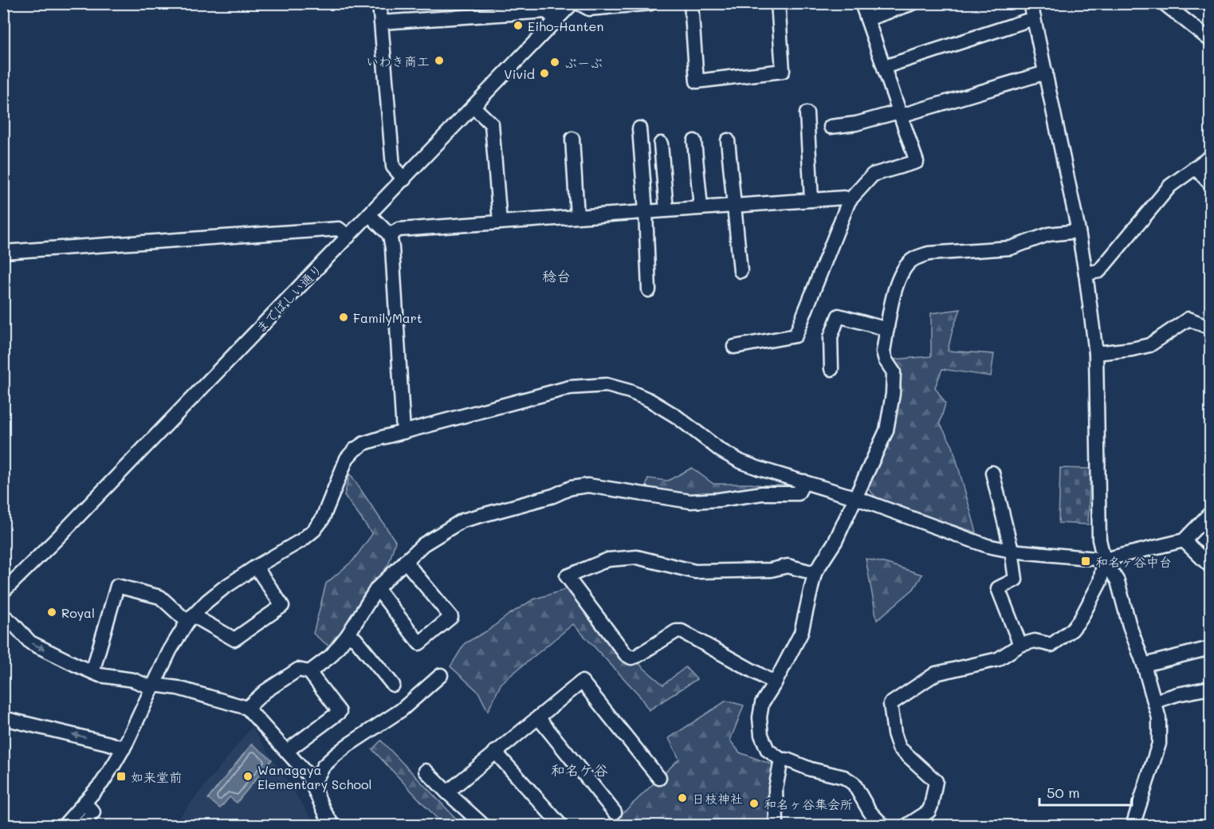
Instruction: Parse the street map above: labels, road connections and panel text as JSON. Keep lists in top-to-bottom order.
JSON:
{
  "streets": {
    "street": ["までばしい通り"]
  },
  "districts": ["稔台", "和名ケ谷"],
  "places": {
    "other": [
      "Eiho-Hanten",
      "いわき商工",
      "ぶーぶ",
      "Vivid",
      "FamilyMart",
      "Royal",
      "Wanagaya Elementary School",
      "日枝神社",
      "和名ヶ谷集会所"
    ],
    "transit": ["和名ヶ谷中台", "如来堂前"]
  },
  "scale_bar": "50 m"
}
